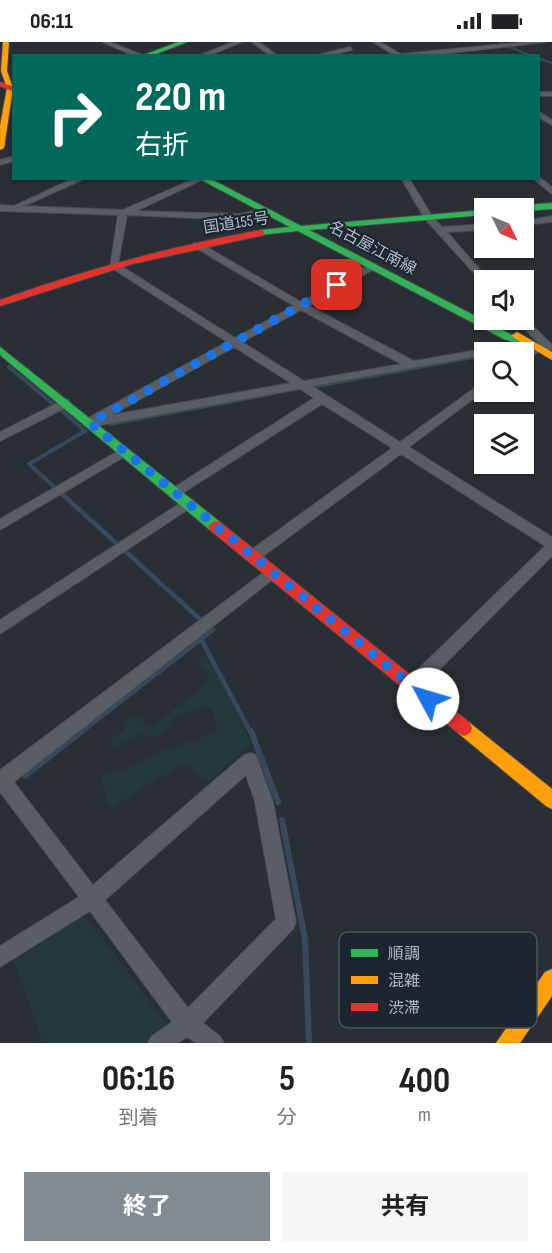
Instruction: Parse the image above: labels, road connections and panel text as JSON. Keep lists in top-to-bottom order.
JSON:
{
  "streets": {
    "main road": ["国道155号", "名古屋江南線"]
  },
  "crossings": [
    ["国道155号", "名古屋江南線"]
  ],
  "legend": ["順調", "混雑", "渋滞"],
  "north": "bottom right",
  "page": {
    "status": "06:11",
    "turn": ["220 m", "右折"],
    "eta": [
      "06:16",
      "到着",
      "5",
      "分",
      "400",
      "m"
    ],
    "buttons": ["終了", "共有"]
  }
}
